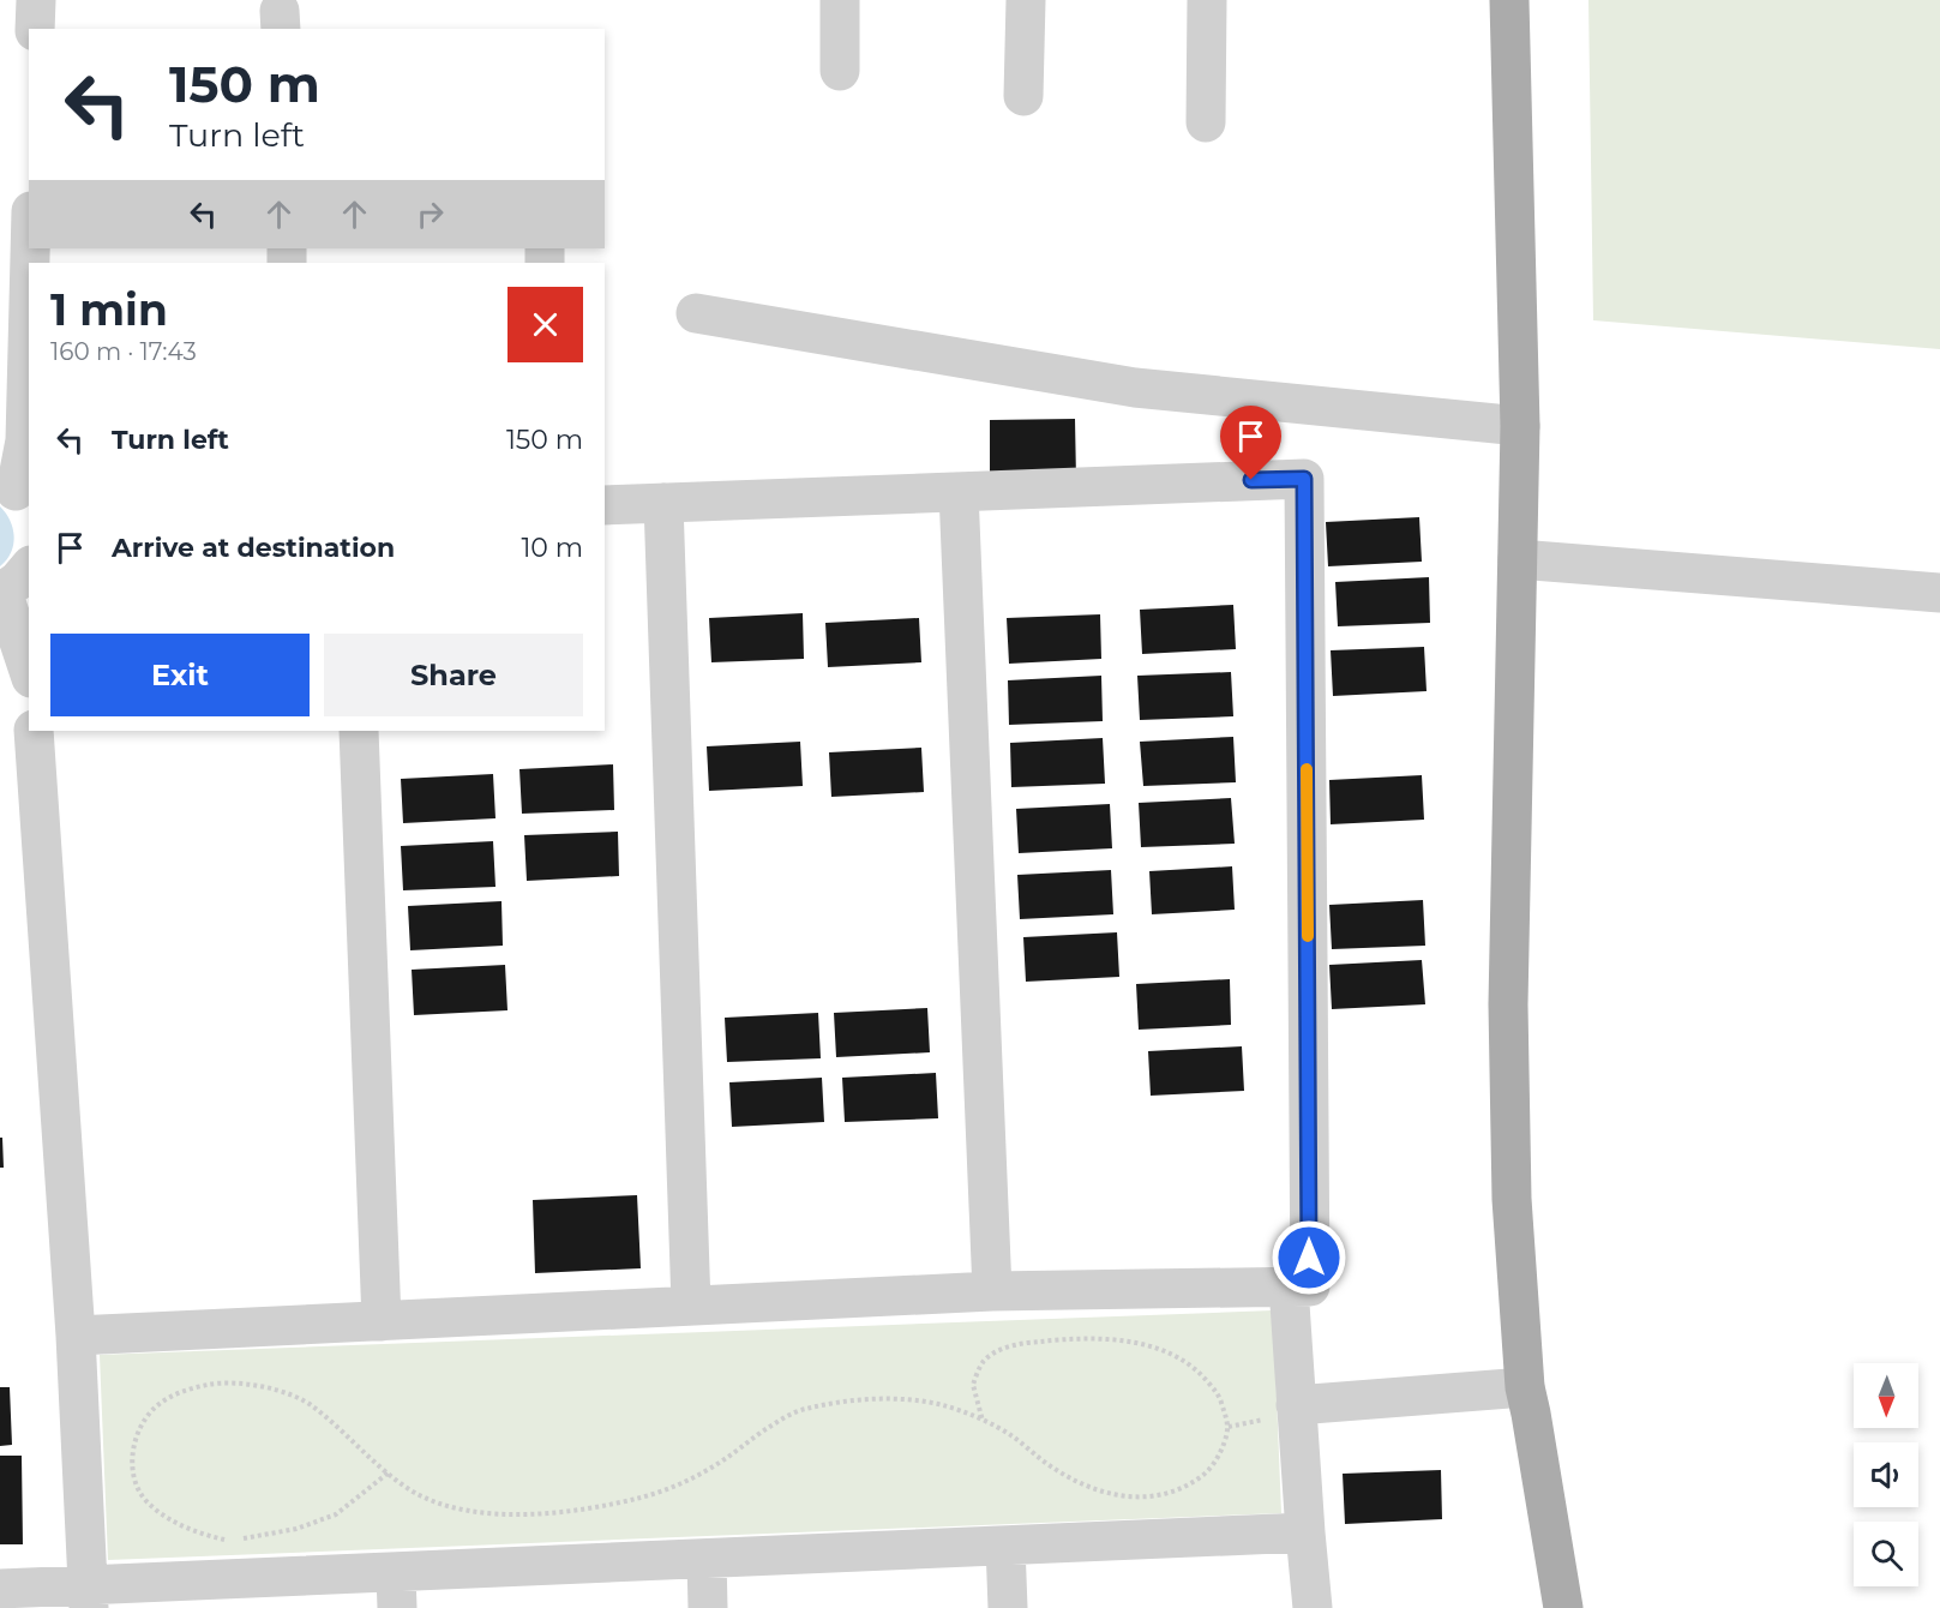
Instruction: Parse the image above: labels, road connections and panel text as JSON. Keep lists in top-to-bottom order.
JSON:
{
  "north": "bottom",
  "page": {
    "turn": ["150 m", "Turn left"],
    "heading": ["1 min", "160 m · 17:43"],
    "list": [
      {
        "name": "Turn left",
        "value": "150 m"
      },
      {
        "name": "Arrive at destination",
        "value": "10 m"
      }
    ],
    "buttons": ["Exit", "Share"]
  }
}
